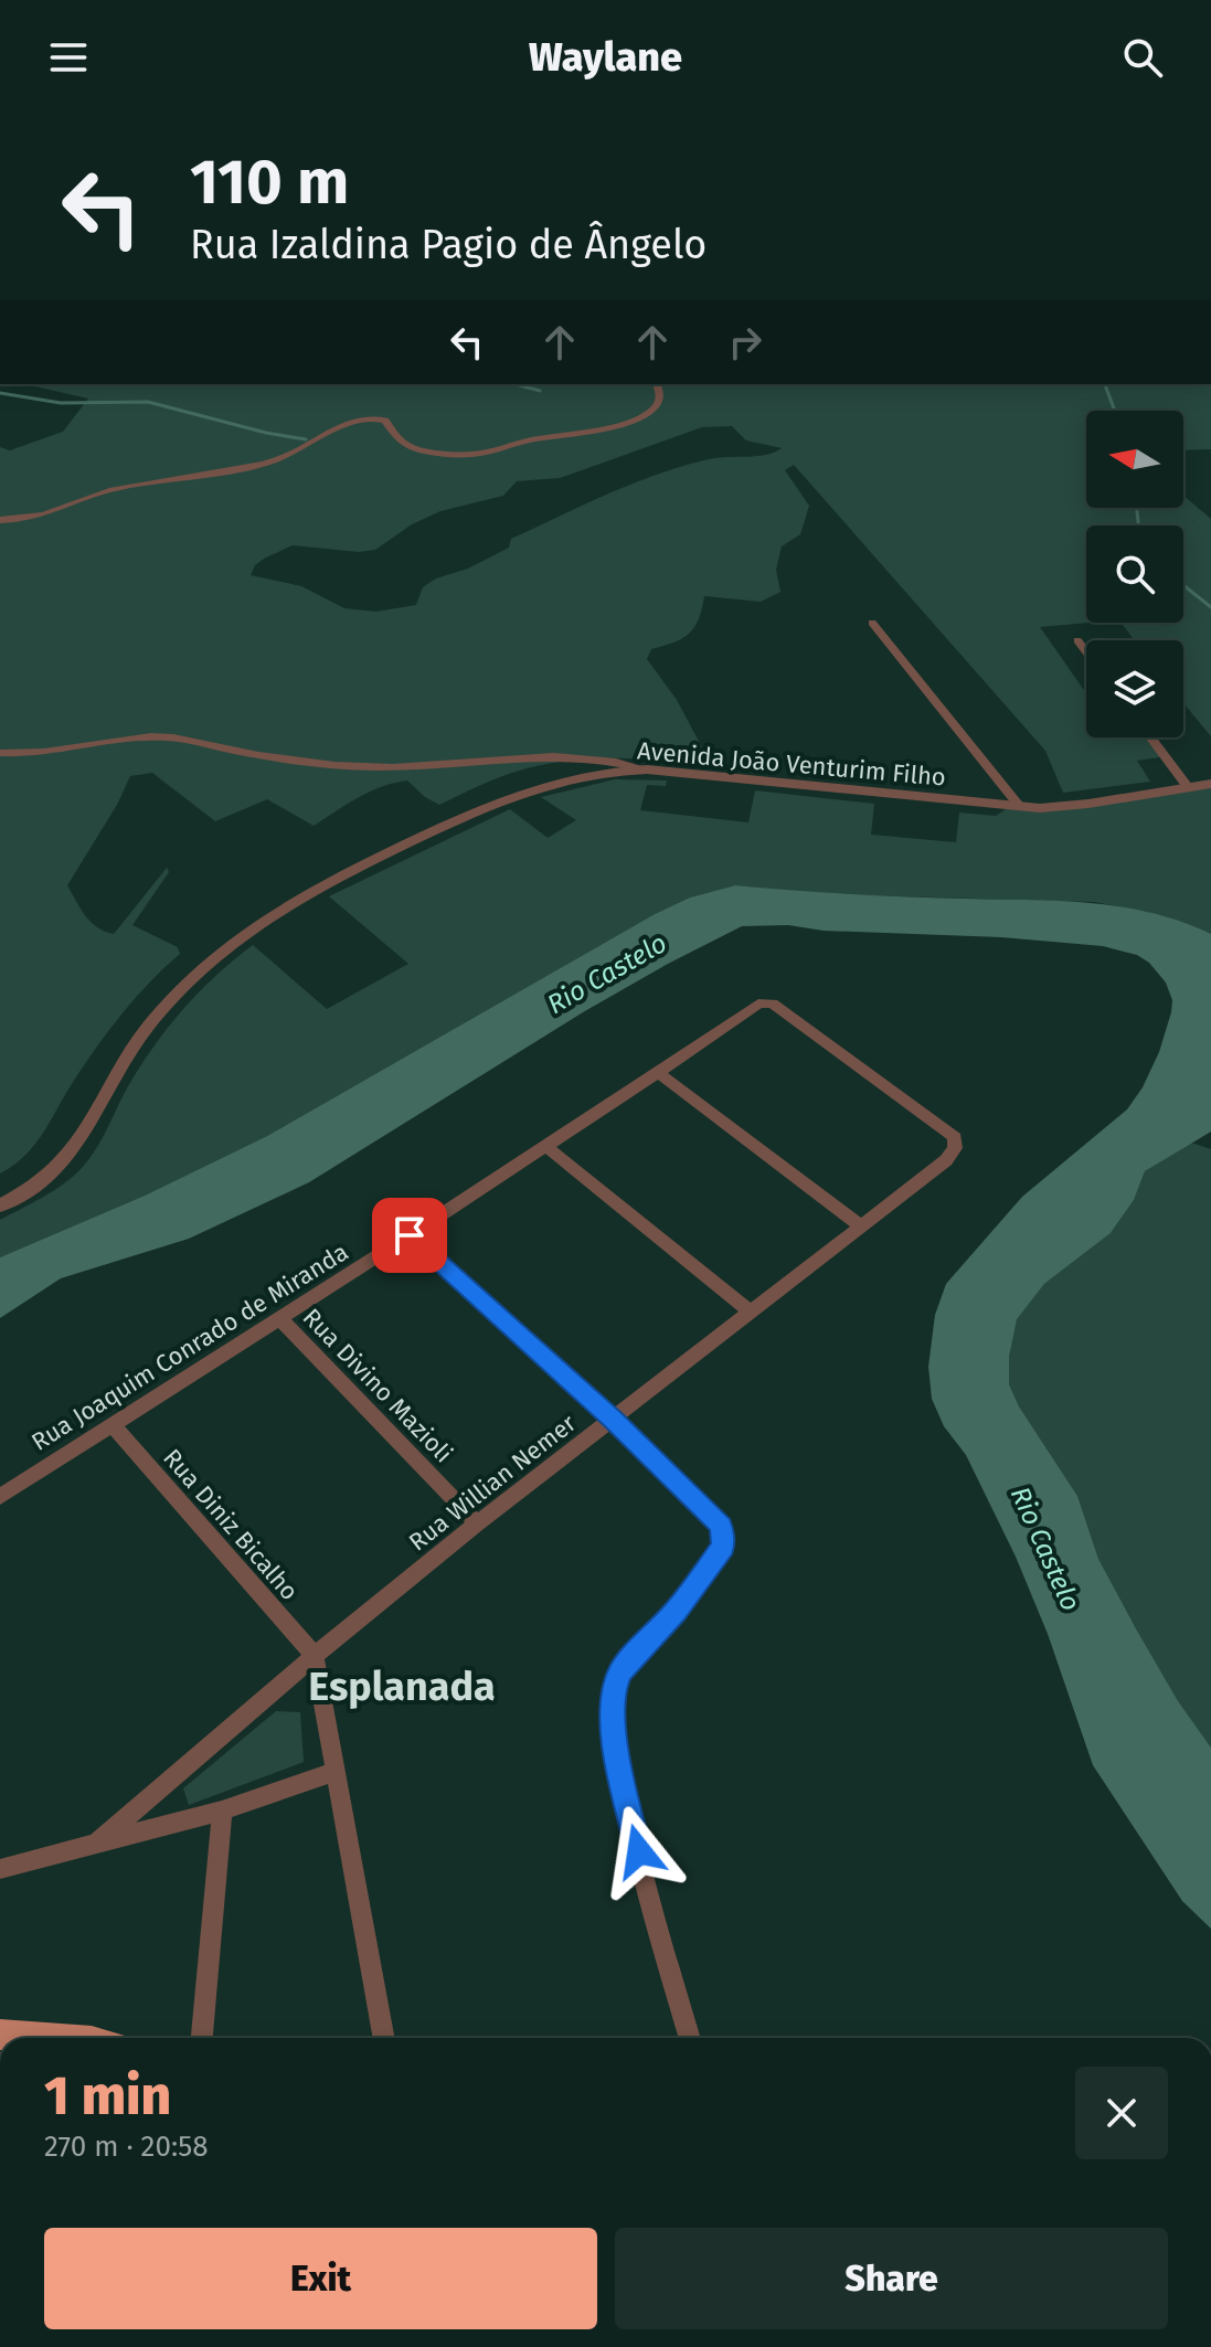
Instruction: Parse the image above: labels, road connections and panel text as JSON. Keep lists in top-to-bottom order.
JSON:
{
  "streets": {
    "street": [
      "Avenida João Venturim Filho",
      "Rua Joaquim Conrado de Miranda",
      "Rua Divino Mazioli",
      "Rua Willian Nemer",
      "Rua Diniz Bicalho"
    ]
  },
  "crossings": [
    ["Rua Joaquim Conrado de Miranda", "Rua Divino Mazioli"],
    ["Rua Joaquim Conrado de Miranda", "Rua Willian Nemer"],
    ["Rua Joaquim Conrado de Miranda", "Rua Diniz Bicalho"],
    ["Rua Divino Mazioli", "Rua Willian Nemer"],
    ["Rua Willian Nemer", "Rua Diniz Bicalho"]
  ],
  "districts": ["Esplanada"],
  "water": ["Rio Castelo"],
  "north": "left",
  "page": {
    "header": "Waylane",
    "turn": ["110 m", "Rua Izaldina Pagio de Ângelo"],
    "heading": ["1 min", "270 m · 20:58"],
    "buttons": ["Exit", "Share"]
  }
}
